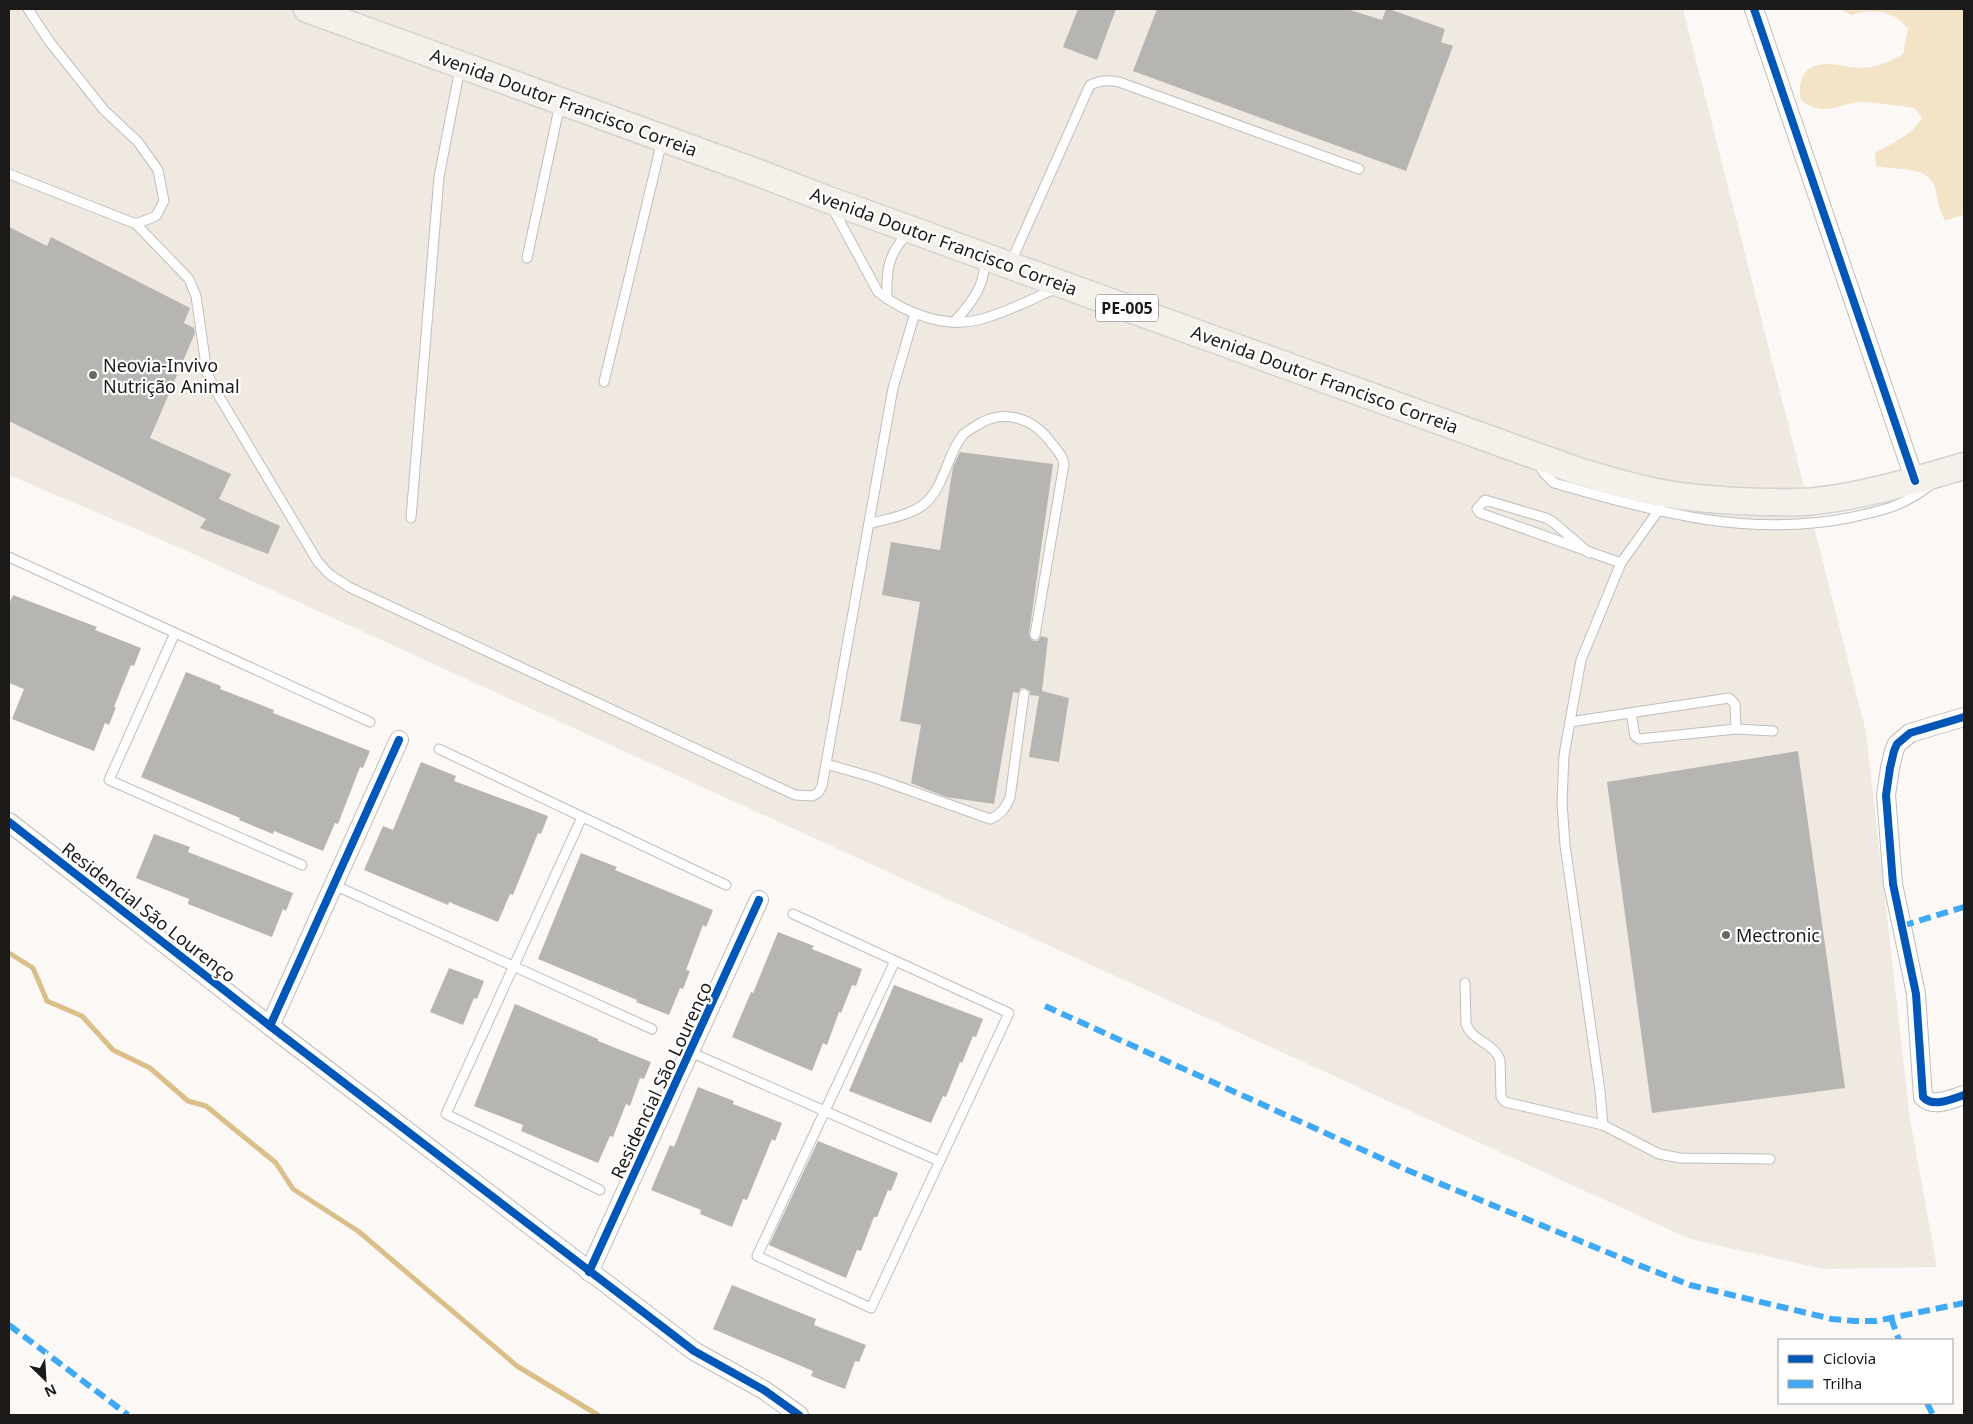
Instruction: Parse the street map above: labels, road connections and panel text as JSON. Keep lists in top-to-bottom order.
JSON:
{
  "streets": {
    "main road": ["Avenida Doutor Francisco Correia", "PE-005"],
    "street": ["Residencial São Lourenço"]
  },
  "places": ["Neovia-Invivo Nutrição Animal", "Mectronic"],
  "legend": ["Ciclovia", "Trilha"],
  "north": "bottom right"
}
